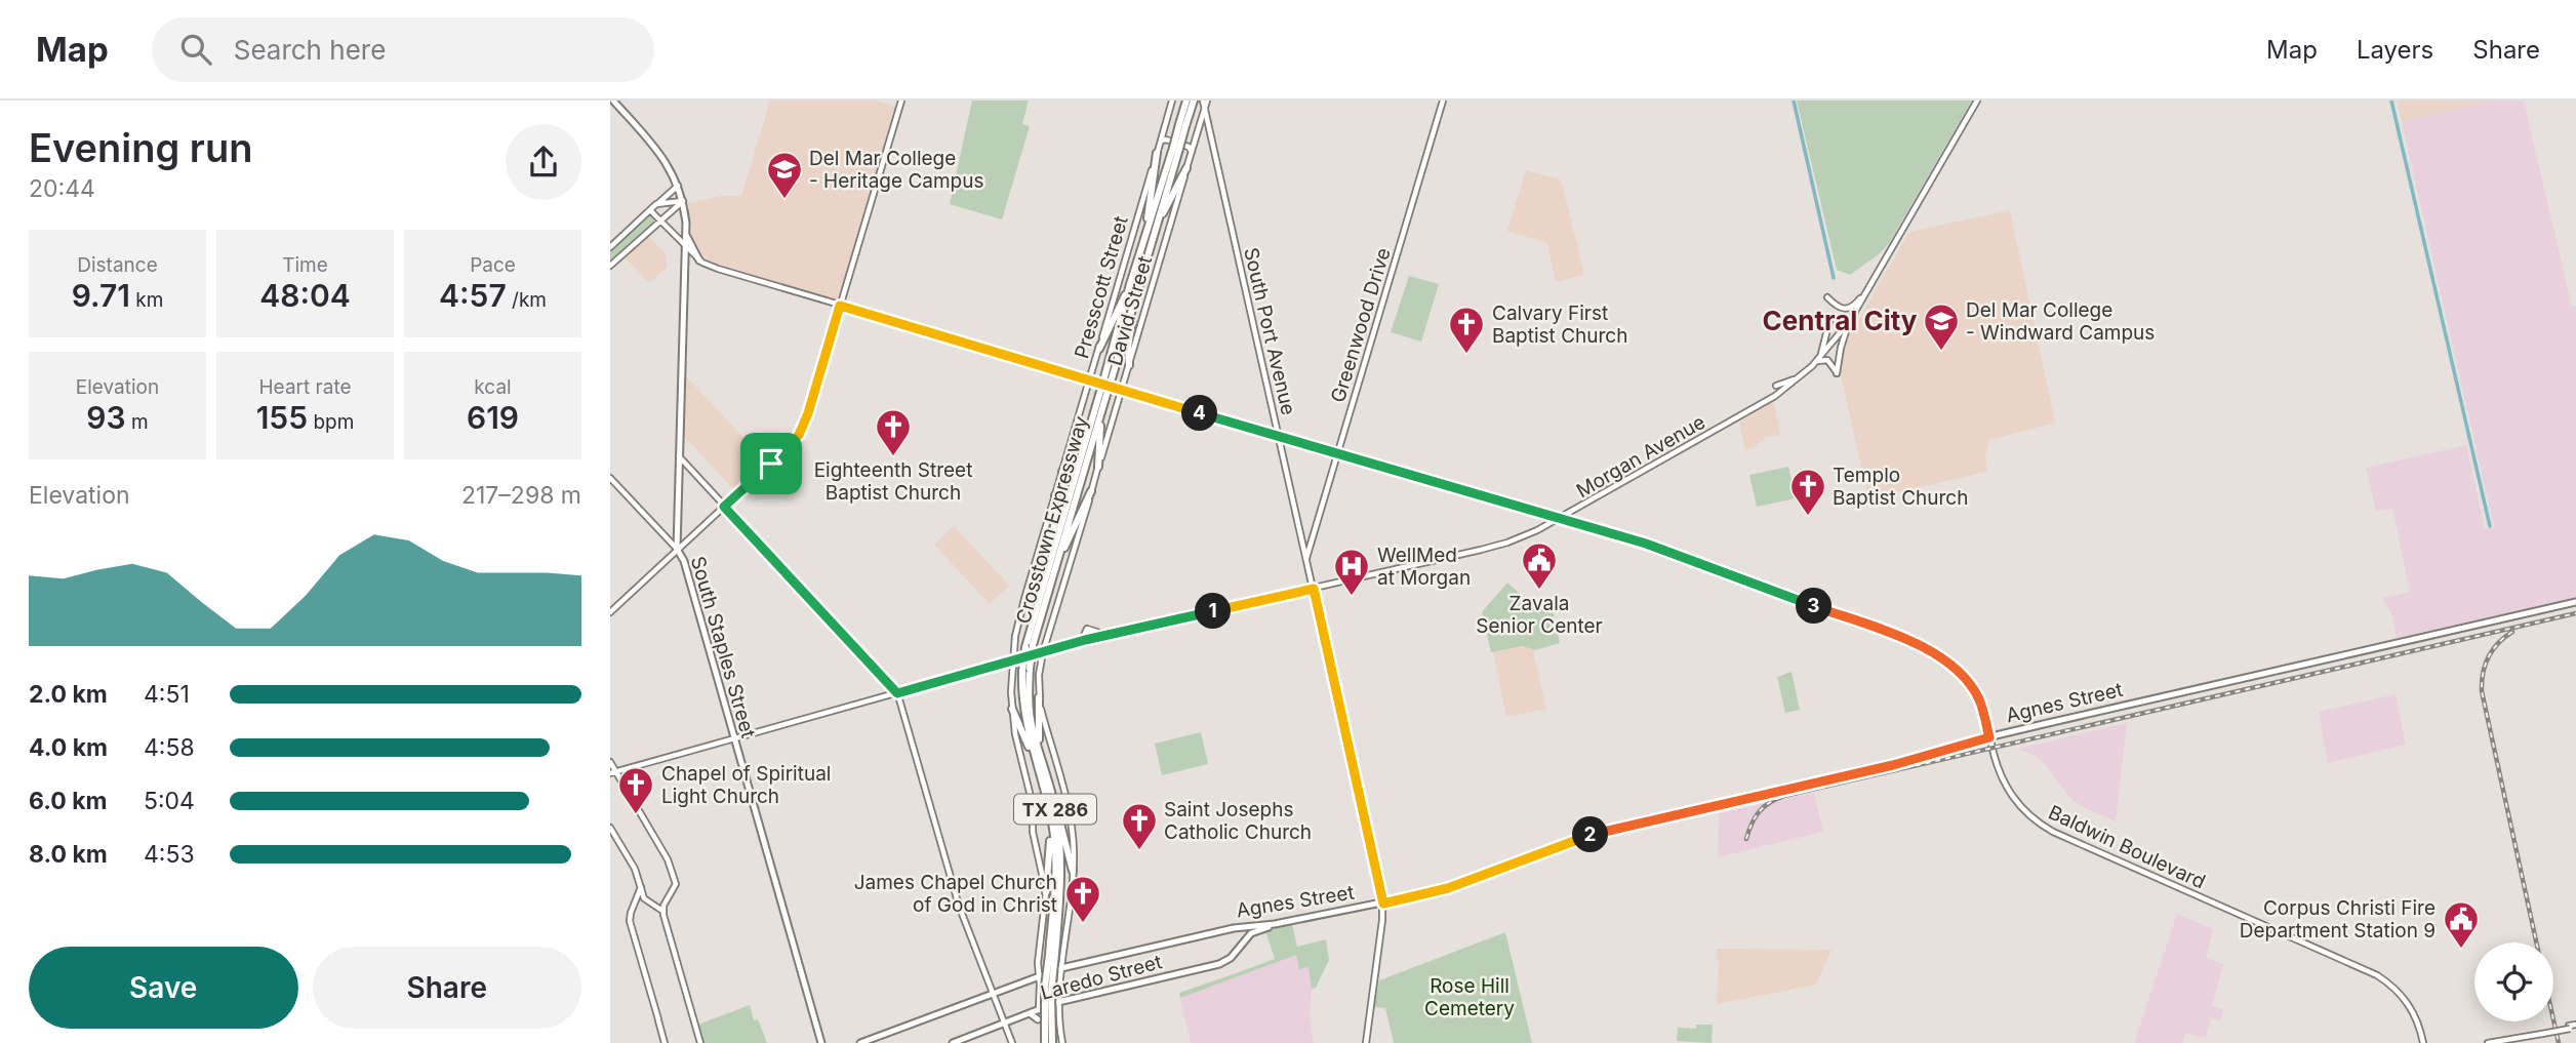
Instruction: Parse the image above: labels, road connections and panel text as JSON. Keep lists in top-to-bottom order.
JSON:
{
  "streets": {
    "highway": ["Crosstown Expressway", "TX 286"],
    "main road": [
      "Presscott Street",
      "David Street",
      "Greenwood Drive",
      "South Port Avenue",
      "Morgan Avenue",
      "South Staples Street",
      "Agnes Street",
      "Baldwin Boulevard",
      "Laredo Street"
    ]
  },
  "crossings": [
    ["Presscott Street", "Morgan Avenue"],
    ["Presscott Street", "Agnes Street"],
    ["Presscott Street", "Baldwin Boulevard"],
    ["David Street", "South Port Avenue"],
    ["David Street", "Morgan Avenue"],
    ["David Street", "Baldwin Boulevard"],
    ["Greenwood Drive", "South Port Avenue"],
    ["Greenwood Drive", "Baldwin Boulevard"],
    ["South Port Avenue", "Morgan Avenue"],
    ["South Port Avenue", "Agnes Street"],
    ["South Port Avenue", "Baldwin Boulevard"],
    ["Morgan Avenue", "South Staples Street"],
    ["Morgan Avenue", "Baldwin Boulevard"],
    ["South Staples Street", "Baldwin Boulevard"],
    ["Agnes Street", "Baldwin Boulevard"],
    ["Agnes Street", "Laredo Street"]
  ],
  "districts": ["Central City"],
  "parks": ["Rose Hill Cemetery"],
  "places": {
    "school or university": ["Del Mar College - Heritage Campus", "Del Mar College - Windward Campus"],
    "church": [
      "Calvary First Baptist Church",
      "Eighteenth Street Baptist Church",
      "Templo Baptist Church",
      "Chapel of Spiritual Light Church",
      "Saint Josephs Catholic Church",
      "James Chapel Church of God in Christ"
    ],
    "public building": ["Zavala Senior Center", "Corpus Christi Fire Department Station 9"],
    "hospital": ["WellMed at Morgan"]
  },
  "page": {
    "header": "Map",
    "search": "Search here",
    "nav": ["Map", "Layers", "Share"],
    "heading": ["Evening run", "20:44"],
    "stats": [
      ["Distance", "9.71 km"],
      ["Time", "48:04"],
      ["Pace", "4:57 /km"],
      ["Elevation", "93 m"],
      ["Heart rate", "155 bpm"],
      ["kcal", "619"]
    ],
    "pins": [
      "4",
      "3",
      "1",
      "2"
    ],
    "chart": ["Elevation", "217–298 m"],
    "list": [
      {
        "name": "2.0 km",
        "note": "4:51"
      },
      {
        "name": "4.0 km",
        "note": "4:58"
      },
      {
        "name": "6.0 km",
        "note": "5:04"
      },
      {
        "name": "8.0 km",
        "note": "4:53"
      }
    ],
    "buttons": ["Save", "Share"]
  }
}
